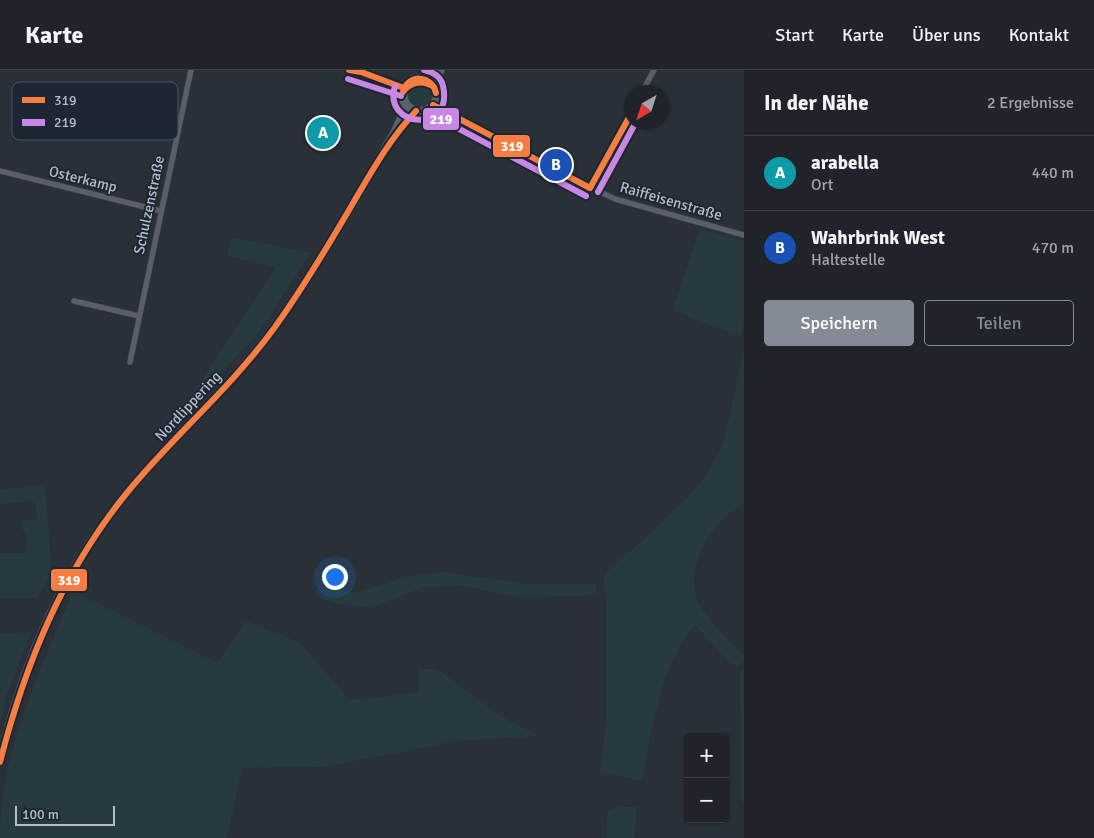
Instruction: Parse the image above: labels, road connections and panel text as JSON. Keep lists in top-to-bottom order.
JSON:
{
  "streets": {
    "main road": ["Nordlippering"],
    "street": ["Osterkamp", "Raiffeisenstraße", "Schulzenstraße"]
  },
  "crossings": [
    ["Osterkamp", "Schulzenstraße"],
    ["Raiffeisenstraße", "Nordlippering"]
  ],
  "lines": ["transit line 319", "transit line 219"],
  "legend": ["319", "219"],
  "scale_bar": "100 m",
  "north": "bottom left",
  "page": {
    "header": "Karte",
    "nav": [
      "Start",
      "Karte",
      "Über uns",
      "Kontakt"
    ],
    "heading": ["In der Nähe", "2 Ergebnisse"],
    "pins": ["A", "B"],
    "list": [
      {
        "mark": "A",
        "name": "arabella",
        "note": "Ort",
        "value": "440 m"
      },
      {
        "mark": "B",
        "name": "Wahrbrink West",
        "note": "Haltestelle",
        "value": "470 m"
      }
    ],
    "buttons": ["Speichern", "Teilen"],
    "map_buttons": ["+", "−"],
    "scale": "100 m"
  }
}
